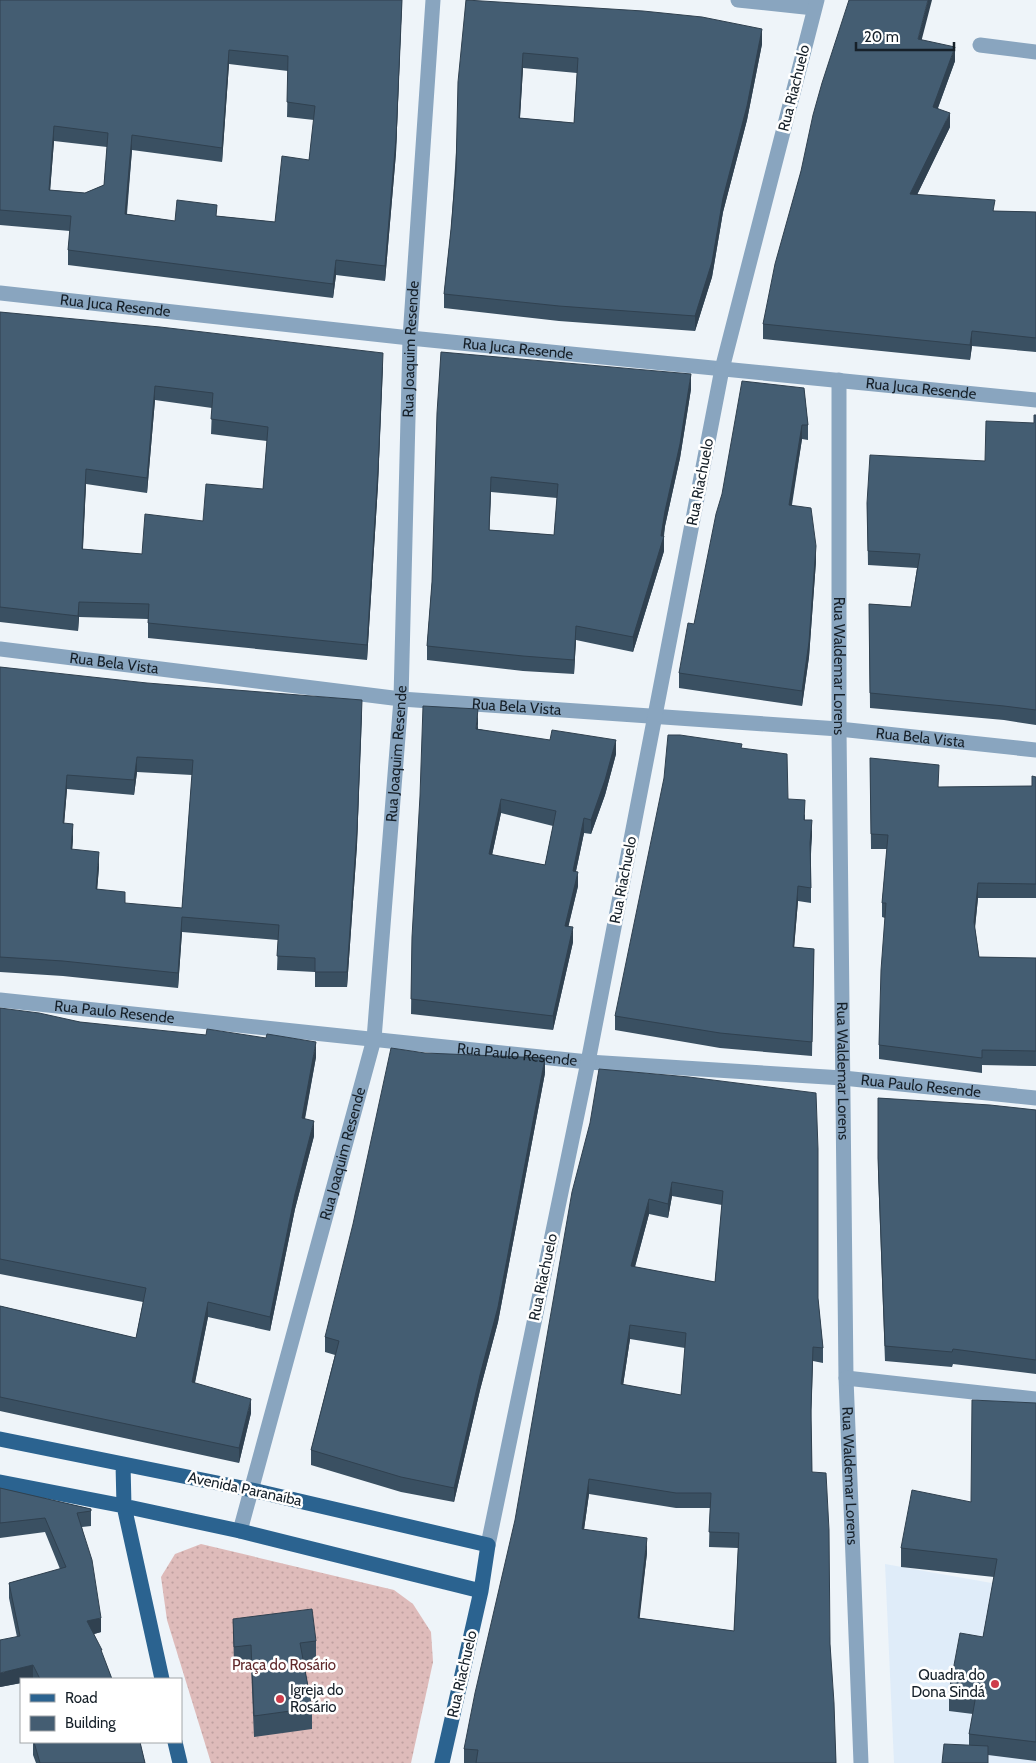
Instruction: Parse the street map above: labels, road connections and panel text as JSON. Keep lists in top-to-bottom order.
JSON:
{
  "streets": {
    "main road": ["Rua Riachuelo", "Avenida Paranaíba"],
    "street": [
      "Rua Juca Resende",
      "Rua Joaquim Resende",
      "Rua Bela Vista",
      "Rua Waldemar Lorens",
      "Rua Paulo Resende"
    ]
  },
  "crossings": [
    ["Rua Riachuelo", "Rua Juca Resende"],
    ["Rua Riachuelo", "Rua Bela Vista"],
    ["Rua Riachuelo", "Rua Paulo Resende"],
    ["Rua Riachuelo", "Avenida Paranaíba"],
    ["Rua Juca Resende", "Rua Joaquim Resende"],
    ["Rua Juca Resende", "Rua Waldemar Lorens"],
    ["Rua Joaquim Resende", "Rua Bela Vista"],
    ["Rua Joaquim Resende", "Rua Paulo Resende"],
    ["Rua Joaquim Resende", "Avenida Paranaíba"],
    ["Rua Bela Vista", "Rua Waldemar Lorens"],
    ["Rua Waldemar Lorens", "Rua Paulo Resende"]
  ],
  "parks": ["Praça do Rosário"],
  "places": ["Quadra do Dona Sindá", "Igreja do Rosário"],
  "legend": ["Road", "Building"],
  "scale_bar": "20 m"
}
